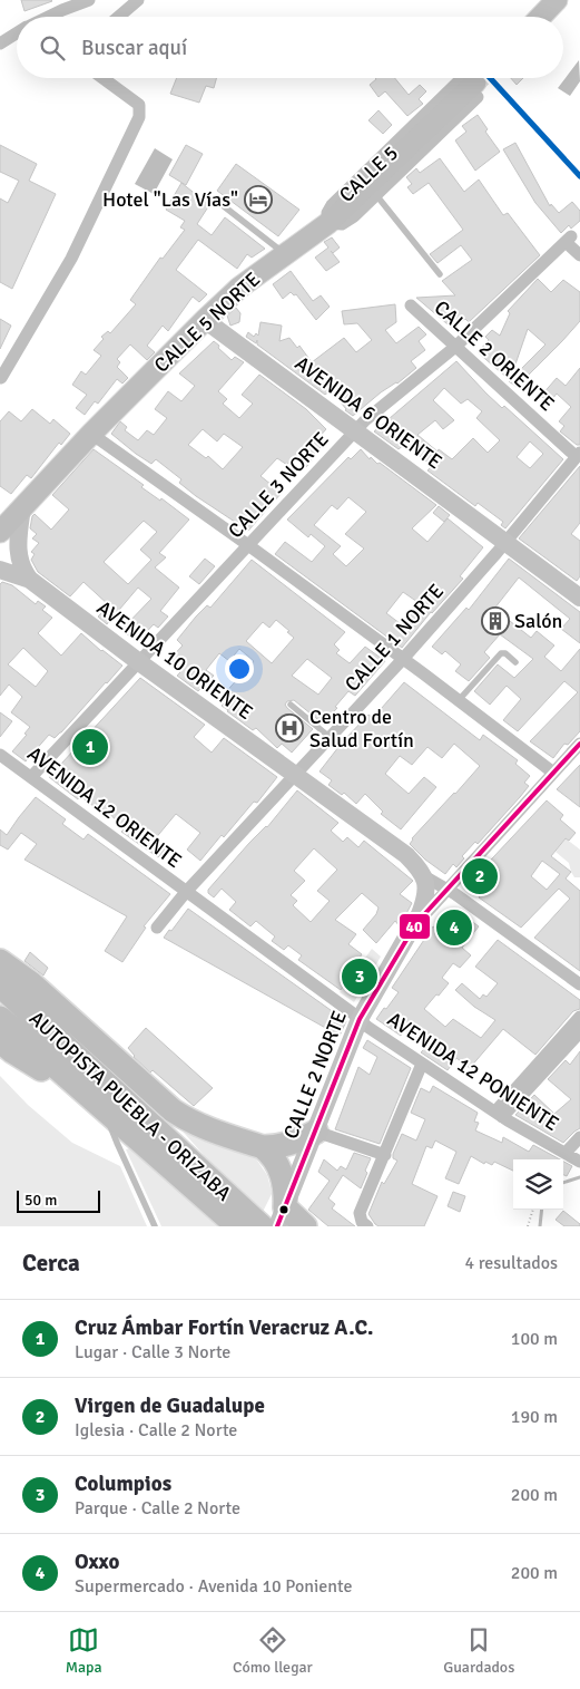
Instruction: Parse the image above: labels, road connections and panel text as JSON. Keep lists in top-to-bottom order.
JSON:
{
  "streets": {
    "highway": ["AUTOPISTA PUEBLA - ORIZABA"],
    "main road": ["CALLE 5 NORTE"],
    "street": [
      "CALLE 5",
      "CALLE 2 ORIENTE",
      "AVENIDA 6 ORIENTE",
      "CALLE 3 NORTE",
      "CALLE 1 NORTE",
      "AVENIDA 10 ORIENTE",
      "AVENIDA 12 ORIENTE",
      "AVENIDA 12 PONIENTE",
      "CALLE 2 NORTE"
    ]
  },
  "crossings": [
    ["CALLE 5", "CALLE 5 NORTE"],
    ["CALLE 5 NORTE", "AVENIDA 6 ORIENTE"],
    ["CALLE 2 ORIENTE", "CALLE 3 NORTE"],
    ["CALLE 2 ORIENTE", "CALLE 1 NORTE"],
    ["AVENIDA 6 ORIENTE", "CALLE 3 NORTE"],
    ["AVENIDA 6 ORIENTE", "CALLE 1 NORTE"],
    ["CALLE 3 NORTE", "AVENIDA 10 ORIENTE"],
    ["CALLE 3 NORTE", "AVENIDA 12 ORIENTE"],
    ["CALLE 1 NORTE", "AVENIDA 10 ORIENTE"],
    ["CALLE 1 NORTE", "AVENIDA 12 ORIENTE"],
    ["CALLE 1 NORTE", "AVENIDA 12 PONIENTE"],
    ["AVENIDA 12 ORIENTE", "AVENIDA 12 PONIENTE"],
    ["AVENIDA 12 PONIENTE", "CALLE 2 NORTE"],
    ["CALLE 2 NORTE", "AUTOPISTA PUEBLA - ORIZABA"]
  ],
  "places": {
    "hotel": ["Hotel \"Las Vías\""],
    "building": ["Salón"],
    "hospital": ["Centro de Salud Fortín"]
  },
  "lines": ["transit line 40"],
  "scale_bar": "50 m",
  "page": {
    "search": "Buscar aquí",
    "pins": [
      "1",
      "2",
      "4",
      "3"
    ],
    "scale": "50 m",
    "heading": ["Cerca", "4 resultados"],
    "list": [
      {
        "mark": "1",
        "name": "Cruz Ámbar Fortín Veracruz A.C.",
        "note": "Lugar · Calle 3 Norte",
        "value": "100 m"
      },
      {
        "mark": "2",
        "name": "Virgen de Guadalupe",
        "note": "Iglesia · Calle 2 Norte",
        "value": "190 m"
      },
      {
        "mark": "3",
        "name": "Columpios",
        "note": "Parque · Calle 2 Norte",
        "value": "200 m"
      },
      {
        "mark": "4",
        "name": "Oxxo",
        "note": "Supermercado · Avenida 10 Poniente",
        "value": "200 m"
      }
    ],
    "nav": ["Mapa", "Cómo llegar", "Guardados"]
  }
}
